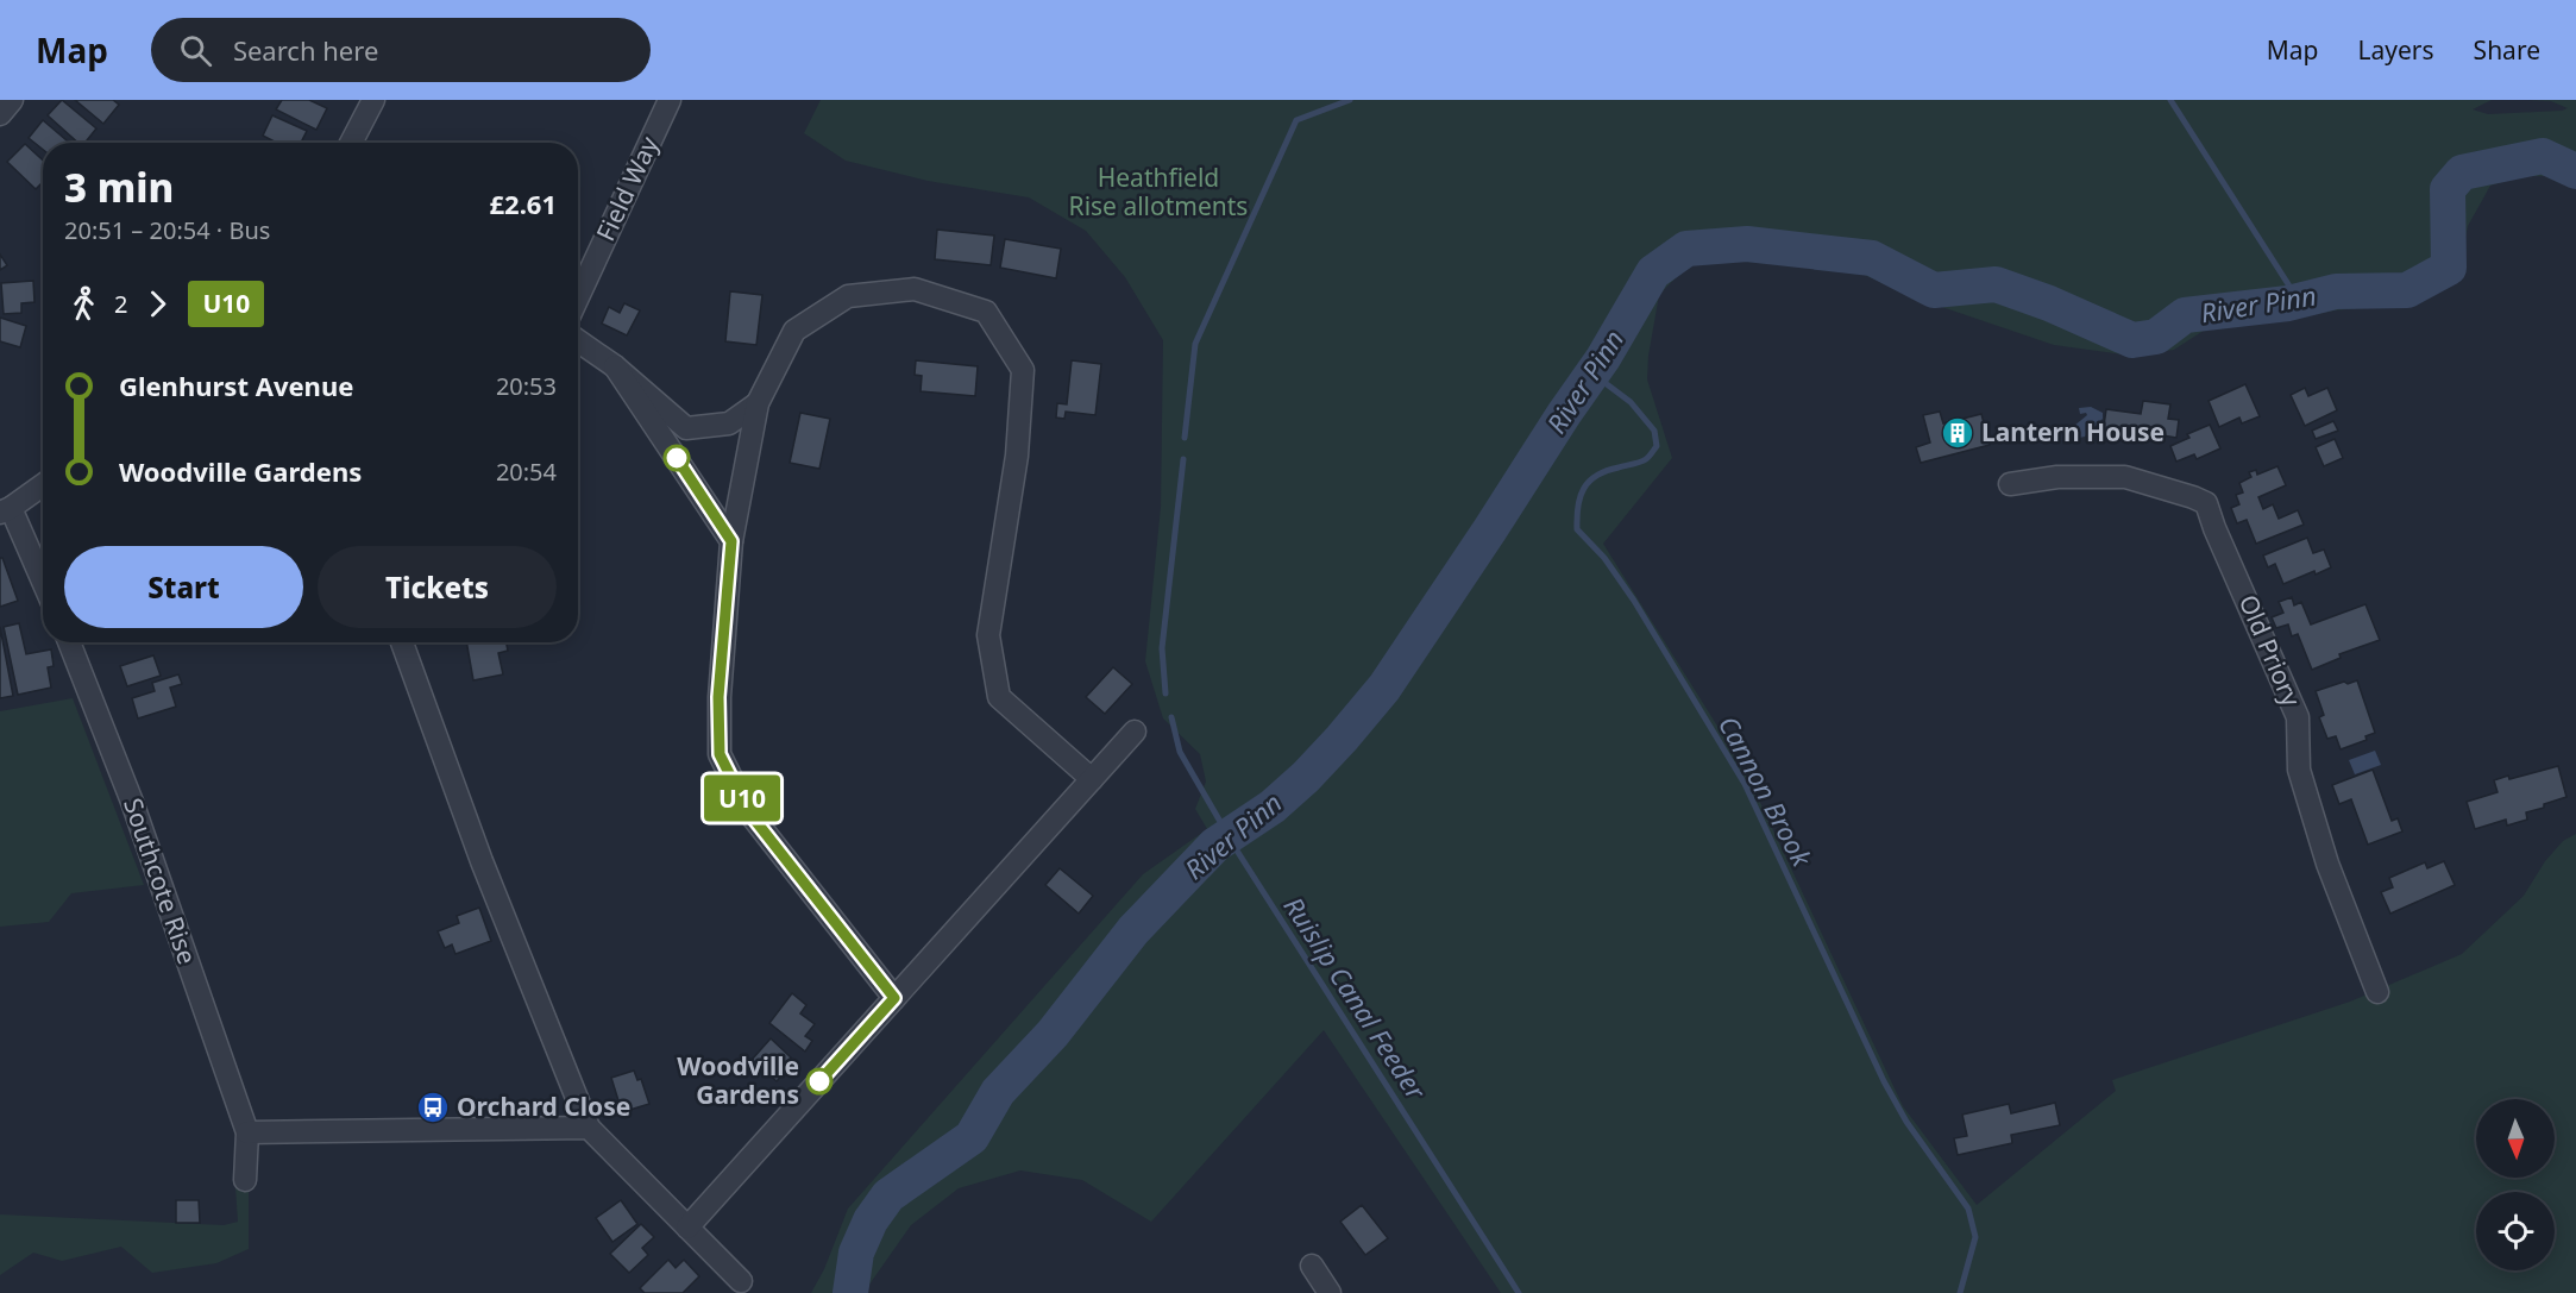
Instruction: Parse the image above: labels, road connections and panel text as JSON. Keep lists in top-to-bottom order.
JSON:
{
  "streets": {
    "street": ["Field Way", "Old Priory", "Southcote Rise"]
  },
  "water": ["River Pinn", "Cannon Brook", "Ruislip Canal Feeder"],
  "parks": ["Heathfield Rise allotments"],
  "places": {
    "building": ["Lantern House"],
    "other": ["Woodville Gardens"],
    "bus stop": ["Orchard Close"]
  },
  "lines": ["bus line U10"],
  "north": "bottom",
  "page": {
    "header": "Map",
    "search": "Search here",
    "nav": ["Map", "Layers", "Share"],
    "on_map": "U10",
    "heading": ["3 min", "20:51 – 20:54 · Bus", "£2.61"],
    "legs": ["2", "U10"],
    "list": [
      {
        "name": "Glenhurst Avenue",
        "value": "20:53"
      },
      {
        "name": "Woodville Gardens",
        "value": "20:54"
      }
    ],
    "buttons": ["Start", "Tickets"]
  }
}
